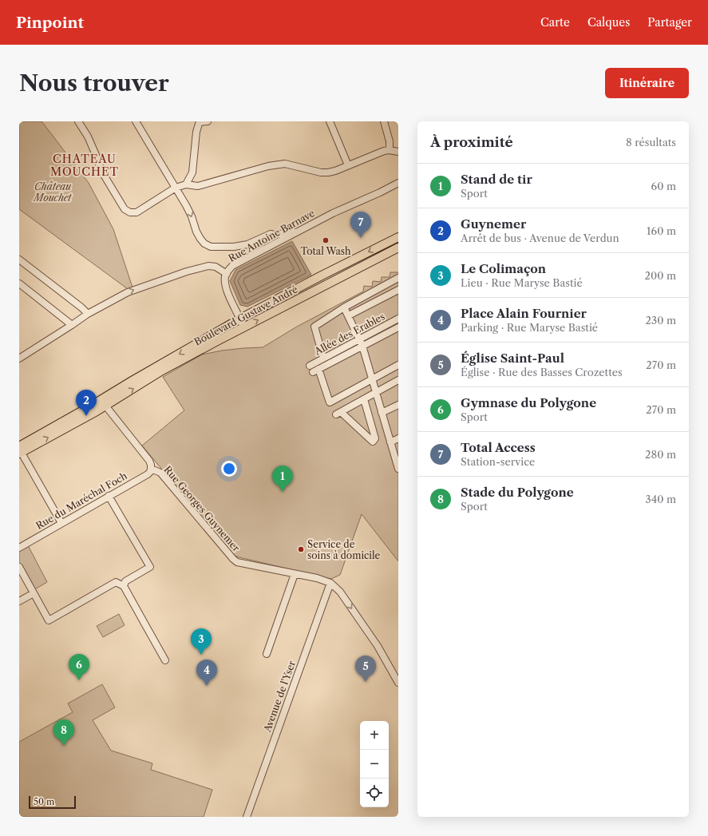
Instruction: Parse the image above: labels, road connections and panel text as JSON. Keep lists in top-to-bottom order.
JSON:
{
  "streets": {
    "main road": ["Boulevard Gustave André"],
    "street": [
      "Rue Antoine Barnave",
      "Allée des Erables",
      "Rue du Maréchal Foch",
      "Rue Georges Guynemer",
      "Avenue de l'Yser"
    ]
  },
  "crossings": [
    ["Boulevard Gustave André", "Rue Georges Guynemer"],
    ["Rue du Maréchal Foch", "Rue Georges Guynemer"],
    ["Rue Georges Guynemer", "Avenue de l'Yser"]
  ],
  "districts": ["CHATEAU MOUCHET"],
  "parks": ["Château Mouchet"],
  "places": ["Total Wash", "Service de soins à domicile"],
  "scale_bar": "50 m",
  "page": {
    "header": "Pinpoint",
    "nav": ["Carte", "Calques", "Partager"],
    "buttons": "Itinéraire",
    "title": "Nous trouver",
    "heading": ["À proximité", "8 résultats"],
    "list": [
      {
        "mark": "1",
        "name": "Stand de tir",
        "note": "Sport",
        "value": "60 m"
      },
      {
        "mark": "2",
        "name": "Guynemer",
        "note": "Arrêt de bus · Avenue de Verdun",
        "value": "160 m"
      },
      {
        "mark": "3",
        "name": "Le Colimaçon",
        "note": "Lieu · Rue Maryse Bastié",
        "value": "200 m"
      },
      {
        "mark": "4",
        "name": "Place Alain Fournier",
        "note": "Parking · Rue Maryse Bastié",
        "value": "230 m"
      },
      {
        "mark": "5",
        "name": "Église Saint-Paul",
        "note": "Église · Rue des Basses Crozettes",
        "value": "270 m"
      },
      {
        "mark": "6",
        "name": "Gymnase du Polygone",
        "note": "Sport",
        "value": "270 m"
      },
      {
        "mark": "7",
        "name": "Total Access",
        "note": "Station-service",
        "value": "280 m"
      },
      {
        "mark": "8",
        "name": "Stade du Polygone",
        "note": "Sport",
        "value": "340 m"
      }
    ],
    "pins": [
      "7",
      "2",
      "1",
      "3",
      "6",
      "5",
      "4",
      "8"
    ],
    "map_buttons": ["+", "−"],
    "scale": "50 m"
  }
}
